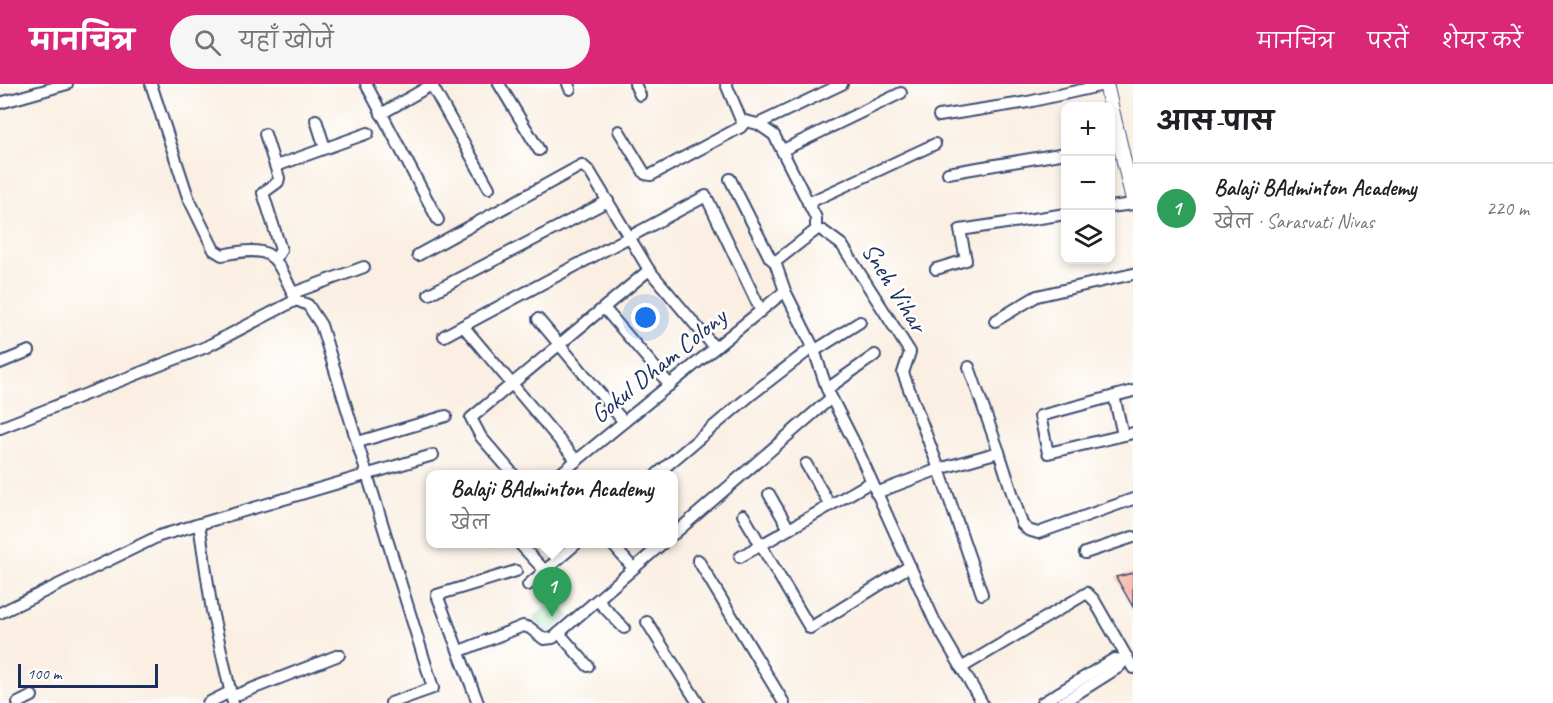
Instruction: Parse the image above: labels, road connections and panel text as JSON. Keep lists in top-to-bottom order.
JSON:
{
  "streets": {
    "street": ["Sneh Vihar", "Gokul Dham Colony"]
  },
  "scale_bar": "100 m",
  "page": {
    "header": "मानचित्र",
    "search": "यहाँ खोजें",
    "nav": ["मानचित्र", "परतें", "शेयर करें"],
    "heading": "आस-पास",
    "map_buttons": ["+", "−"],
    "list": [
      {
        "mark": "1",
        "name": "Balaji BAdminton Academy",
        "note": "खेल · Sarasvati Nivas",
        "value": "220 m"
      }
    ],
    "popup": ["Balaji BAdminton Academy", "खेल"],
    "pins": "1",
    "scale": "100 m"
  }
}
